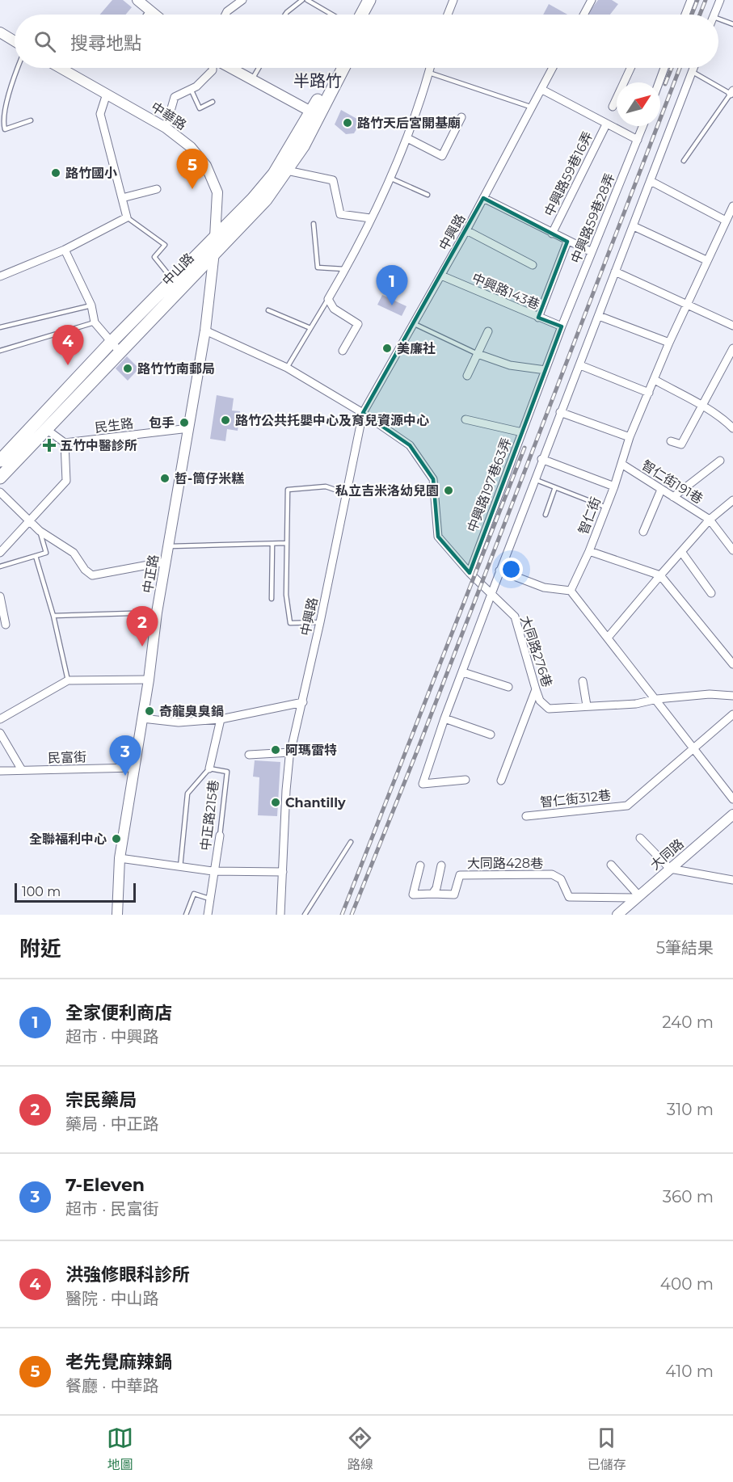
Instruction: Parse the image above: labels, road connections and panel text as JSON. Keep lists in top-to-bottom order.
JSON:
{
  "streets": {
    "main road": ["中山路"],
    "street": [
      "中華路",
      "中興路59巷16弄",
      "中興路59巷28弄",
      "中興路",
      "中興路143巷",
      "民生路",
      "智仁街191巷",
      "中興路197巷63弄",
      "智仁街",
      "中正路",
      "大同路276巷",
      "民富街",
      "智仁街312巷",
      "中正路215巷",
      "大同路",
      "大同路428巷"
    ]
  },
  "crossings": [
    ["中華路", "中山路"],
    ["中華路", "中正路"],
    ["中興路59巷28弄", "中興路143巷"],
    ["中興路59巷28弄", "中興路197巷63弄"],
    ["中興路", "中興路143巷"],
    ["中興路", "大同路276巷"],
    ["中興路", "中正路215巷"],
    ["中山路", "中正路"],
    ["民生路", "中正路"],
    ["智仁街191巷", "智仁街"],
    ["中興路197巷63弄", "大同路276巷"],
    ["中正路", "民富街"],
    ["中正路", "中正路215巷"],
    ["大同路", "大同路428巷"]
  ],
  "districts": ["半路竹"],
  "places": {
    "other": [
      "路竹天后宮開基廟",
      "路竹國小",
      "美廉社",
      "路竹竹南郵局",
      "路竹公共托嬰中心及育兒資源中心",
      "包手",
      "哲-筒仔米糕",
      "私立吉米洛幼兒園",
      "奇龍臭臭鍋",
      "阿瑪雷特",
      "Chantilly",
      "全聯福利中心"
    ],
    "health": ["五竹中醫診所"]
  },
  "scale_bar": "100 m",
  "north": "top right",
  "page": {
    "search": "搜尋地點",
    "pins": [
      "5",
      "1",
      "4",
      "2",
      "3"
    ],
    "scale": "100 m",
    "heading": ["附近", "5筆結果"],
    "list": [
      {
        "mark": "1",
        "name": "全家便利商店",
        "note": "超市 · 中興路",
        "value": "240 m"
      },
      {
        "mark": "2",
        "name": "宗民藥局",
        "note": "藥局 · 中正路",
        "value": "310 m"
      },
      {
        "mark": "3",
        "name": "7-Eleven",
        "note": "超市 · 民富街",
        "value": "360 m"
      },
      {
        "mark": "4",
        "name": "洪強修眼科診所",
        "note": "醫院 · 中山路",
        "value": "400 m"
      },
      {
        "mark": "5",
        "name": "老先覺麻辣鍋",
        "note": "餐廳 · 中華路",
        "value": "410 m"
      }
    ],
    "nav": ["地圖", "路線", "已儲存"]
  }
}
